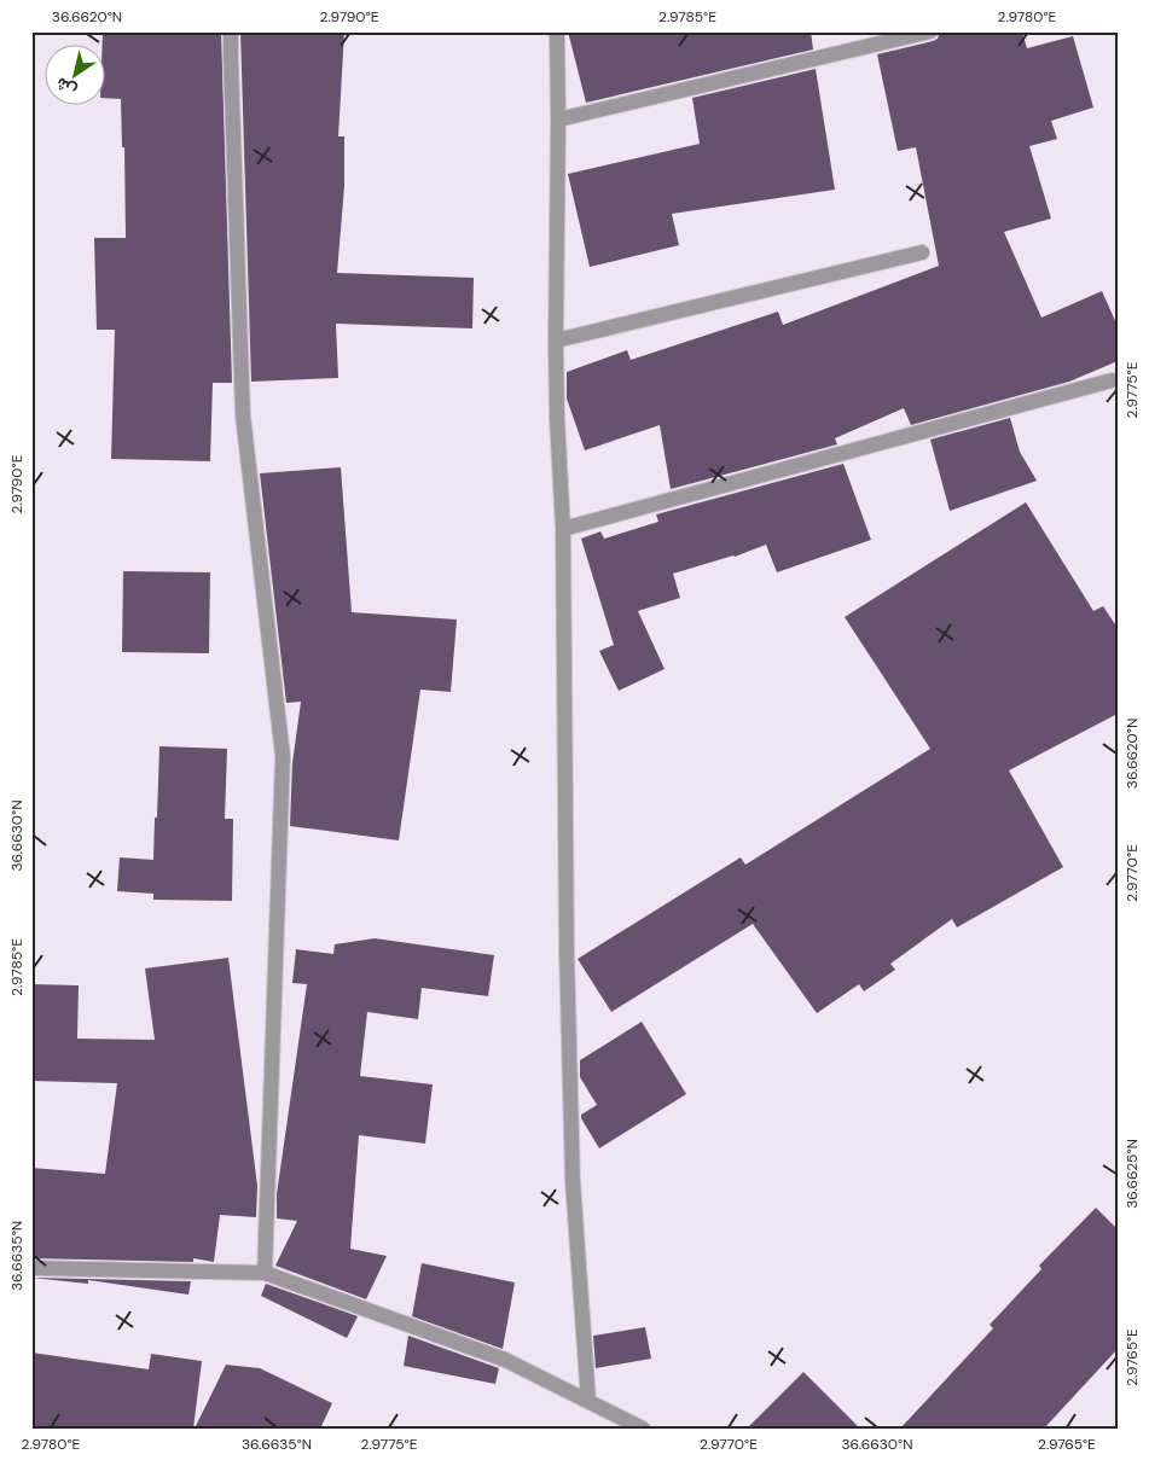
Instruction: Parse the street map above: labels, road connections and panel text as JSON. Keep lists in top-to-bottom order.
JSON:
{
  "north": "bottom left",
  "coordinates": [
    "36.6620°N",
    "2.9790°E",
    "2.9785°E",
    "2.9780°E",
    "2.9775°E",
    "36.6630°N",
    "2.9770°E",
    "36.6625°N",
    "36.6635°N",
    "2.9765°E"
  ]
}
